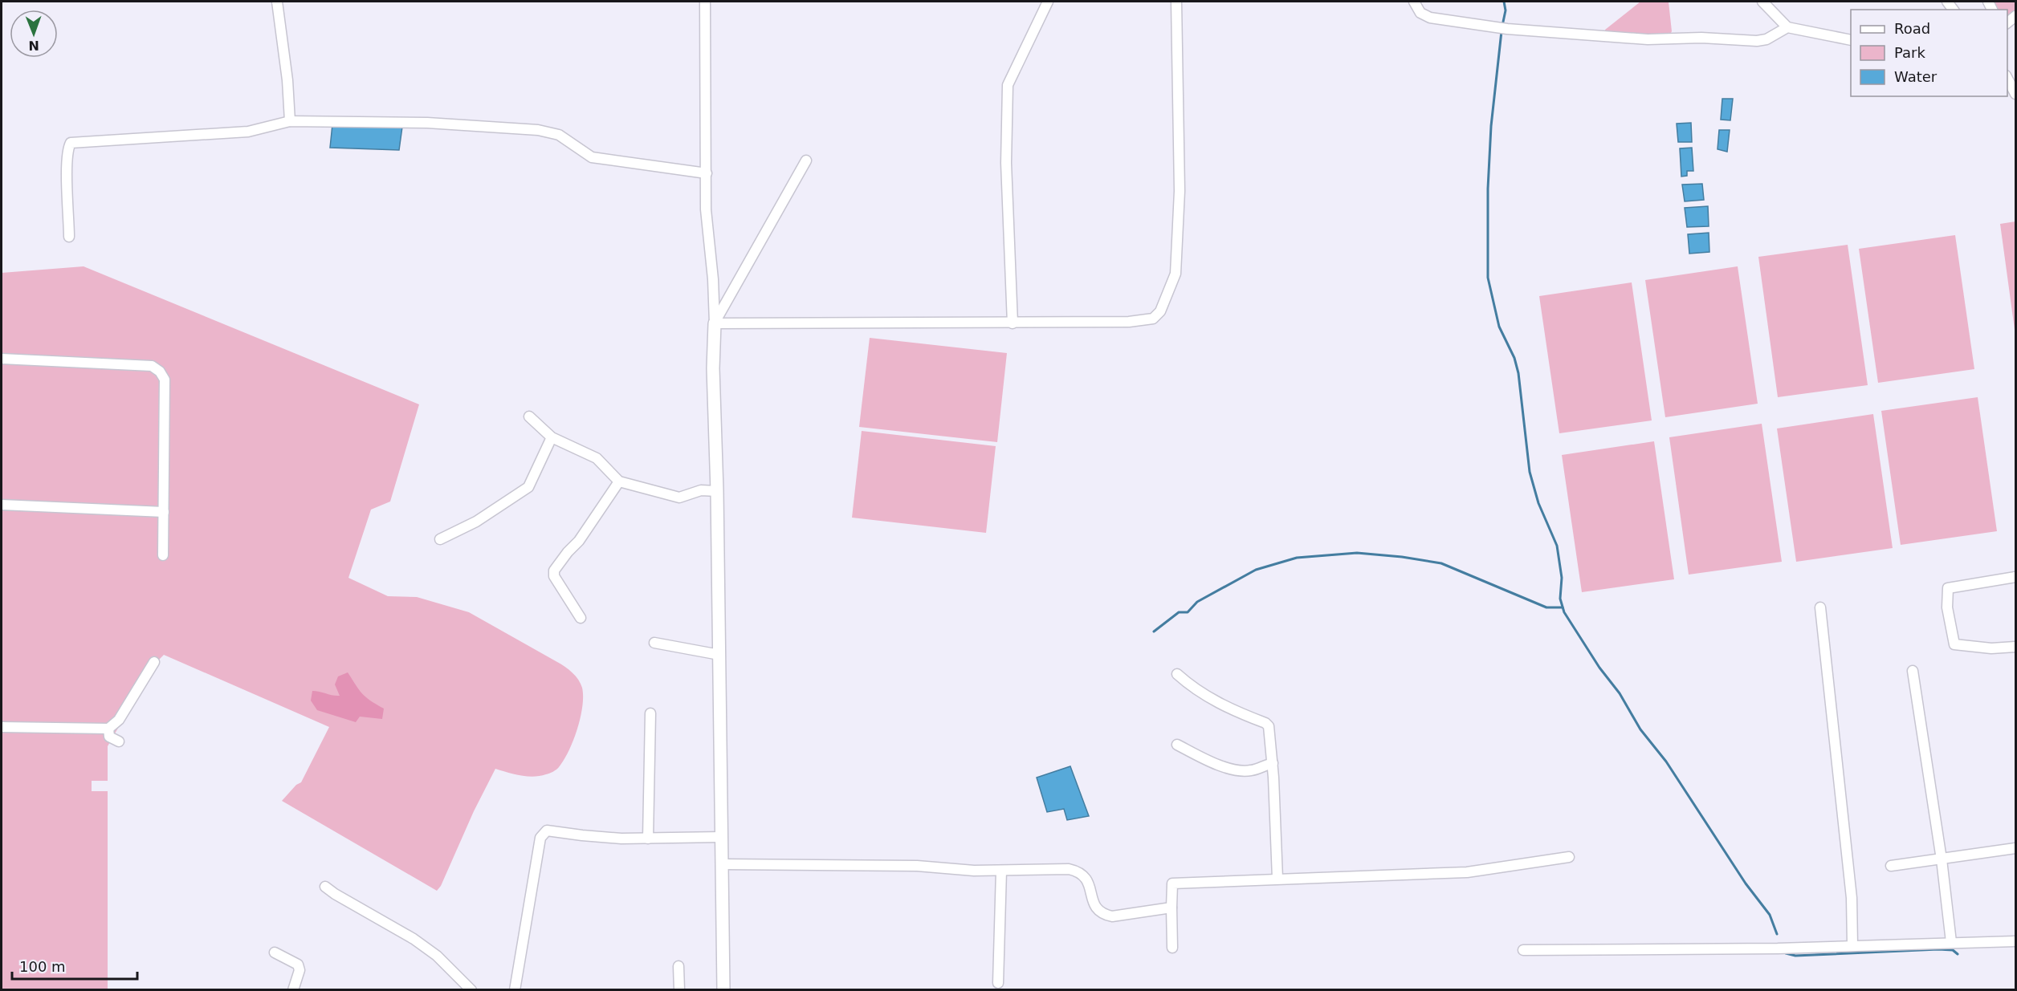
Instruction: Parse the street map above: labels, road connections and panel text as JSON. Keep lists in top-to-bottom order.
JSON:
{
  "legend": ["Road", "Park", "Water"],
  "scale_bar": "100 m",
  "north": "bottom"
}
